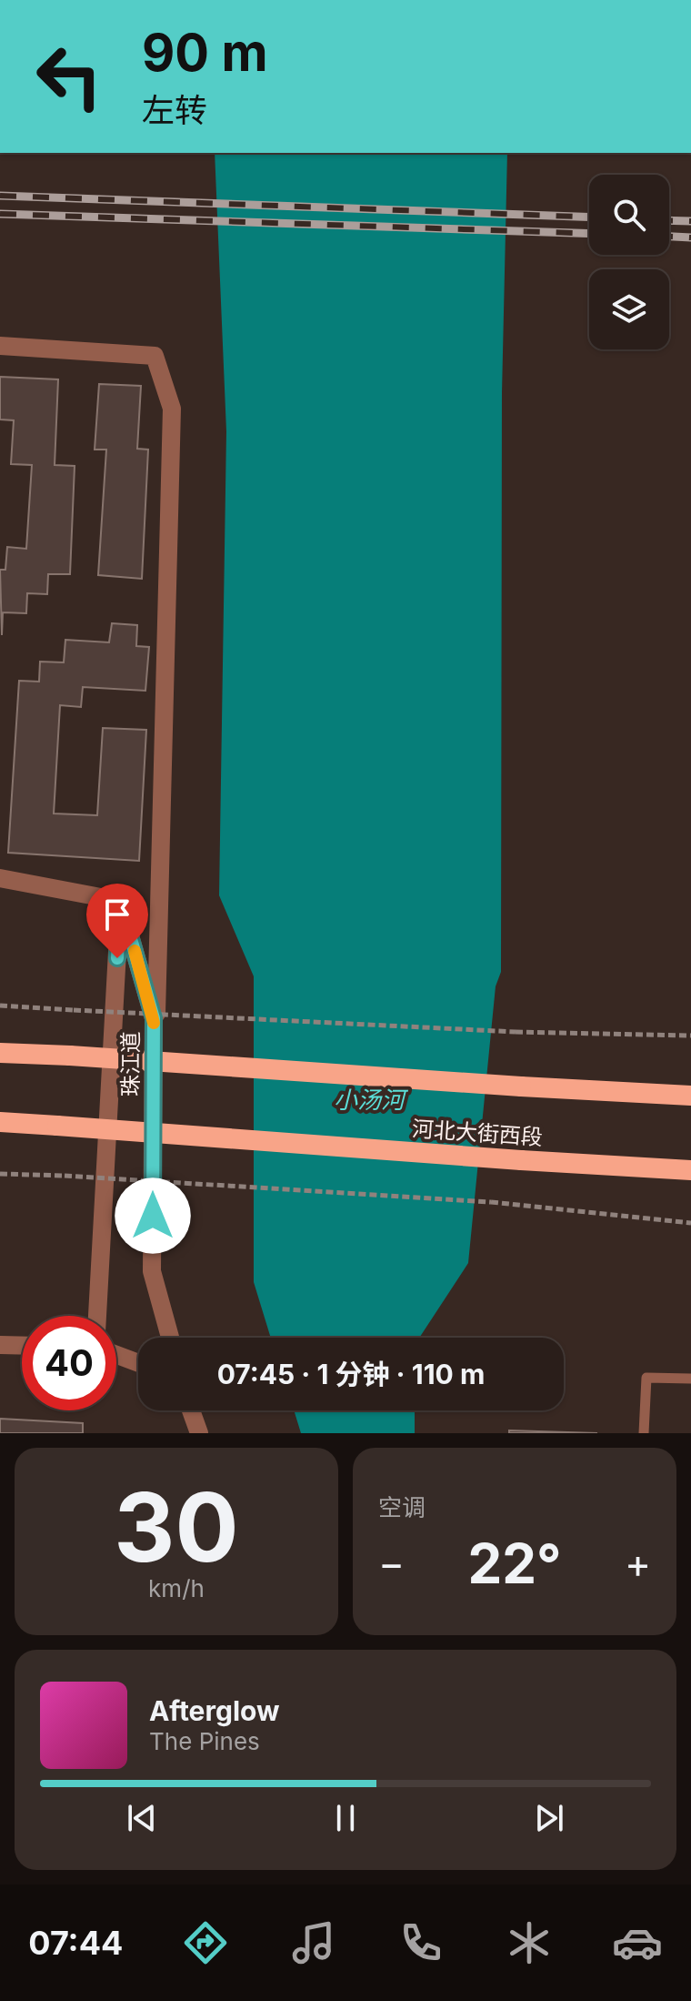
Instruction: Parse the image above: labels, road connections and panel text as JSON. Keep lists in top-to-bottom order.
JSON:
{
  "streets": {
    "highway": ["河北大街西段"],
    "street": ["珠江道"]
  },
  "water": ["小汤河"],
  "page": {
    "turn": ["90 m", "左转"],
    "limit": "40",
    "trip": "07:45 · 1 分钟 · 110 m",
    "tile": [
      ["30", "km/h"],
      "空调"
    ],
    "heat": ["−", "22°", "+"],
    "song": ["Afterglow", "The Pines"],
    "tabs": "07:44"
  }
}
